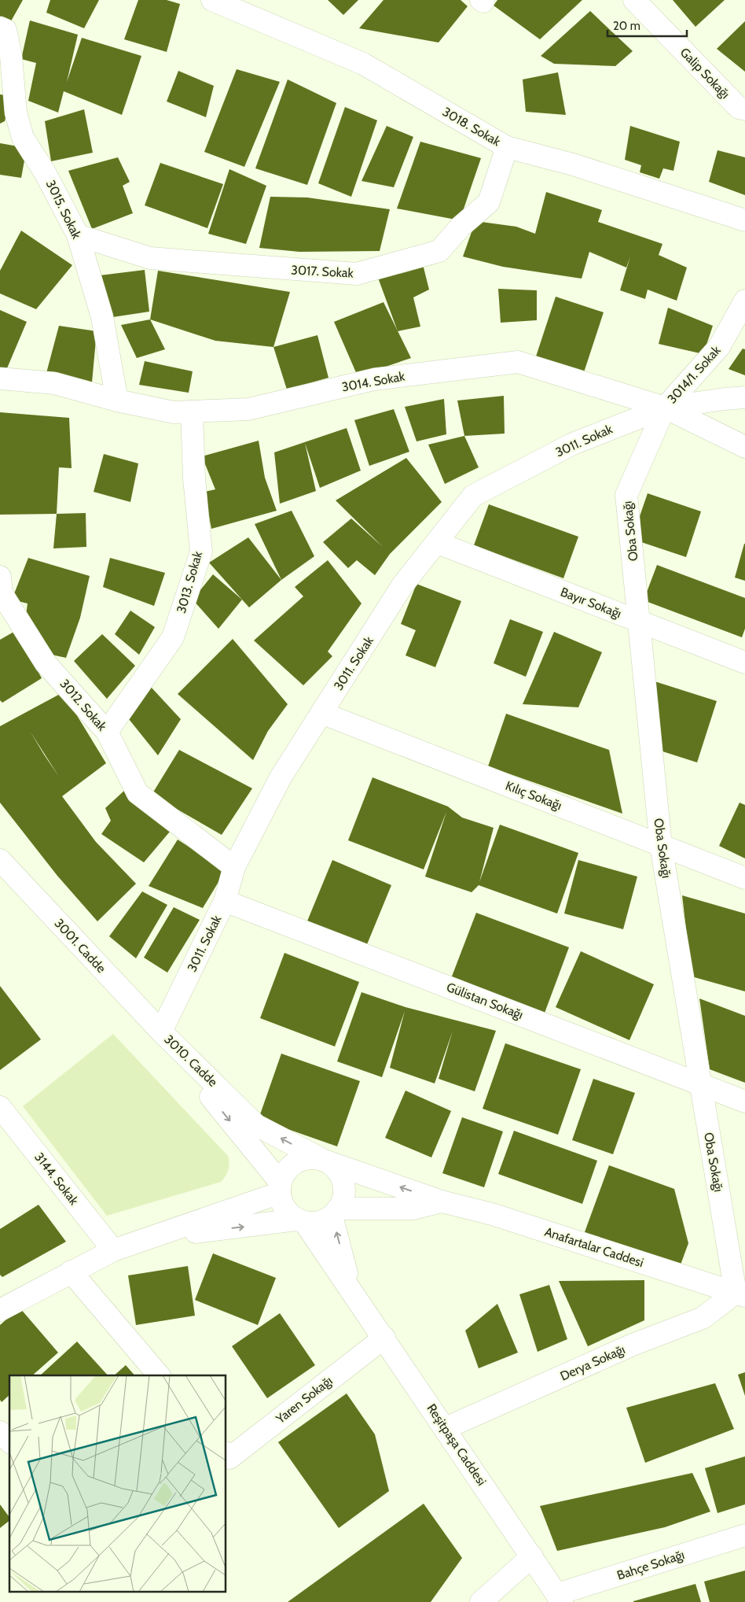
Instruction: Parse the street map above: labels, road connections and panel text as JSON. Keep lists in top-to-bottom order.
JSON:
{
  "streets": {
    "street": [
      "Galip Sokağı",
      "3018. Sokak",
      "3015. Sokak",
      "3017. Sokak",
      "3014/1. Sokak",
      "3014. Sokak",
      "3011. Sokak",
      "Oba Sokağı",
      "3013. Sokak",
      "Bayır Sokağı",
      "3012. Sokak",
      "Kılıç Sokağı",
      "3001. Cadde",
      "Gülistan Sokağı",
      "3010. Cadde",
      "3144. Sokak",
      "Anafartalar Caddesi",
      "Derya Sokağı",
      "Yaren Sokağı",
      "Reşitpaşa Caddesi",
      "Bahçe Sokağı"
    ]
  },
  "crossings": [
    ["3018. Sokak", "3017. Sokak"],
    ["3015. Sokak", "3017. Sokak"],
    ["3015. Sokak", "3014. Sokak"],
    ["3014/1. Sokak", "3014. Sokak"],
    ["3014/1. Sokak", "3011. Sokak"],
    ["3014/1. Sokak", "Oba Sokağı"],
    ["3014. Sokak", "3011. Sokak"],
    ["3014. Sokak", "Oba Sokağı"],
    ["3014. Sokak", "3013. Sokak"],
    ["3011. Sokak", "Oba Sokağı"],
    ["3011. Sokak", "Bayır Sokağı"],
    ["3011. Sokak", "3012. Sokak"],
    ["3011. Sokak", "Kılıç Sokağı"],
    ["3011. Sokak", "3001. Cadde"],
    ["3011. Sokak", "Gülistan Sokağı"],
    ["3011. Sokak", "3010. Cadde"],
    ["Oba Sokağı", "Bayır Sokağı"],
    ["Oba Sokağı", "Kılıç Sokağı"],
    ["Oba Sokağı", "Gülistan Sokağı"],
    ["Oba Sokağı", "Anafartalar Caddesi"],
    ["Oba Sokağı", "Derya Sokağı"],
    ["3013. Sokak", "3012. Sokak"],
    ["3001. Cadde", "3010. Cadde"],
    ["3010. Cadde", "Anafartalar Caddesi"],
    ["3010. Cadde", "Reşitpaşa Caddesi"],
    ["Anafartalar Caddesi", "Derya Sokağı"],
    ["Anafartalar Caddesi", "Reşitpaşa Caddesi"],
    ["Derya Sokağı", "Reşitpaşa Caddesi"],
    ["Yaren Sokağı", "Reşitpaşa Caddesi"],
    ["Reşitpaşa Caddesi", "Bahçe Sokağı"]
  ],
  "scale_bar": "20 m"
}
